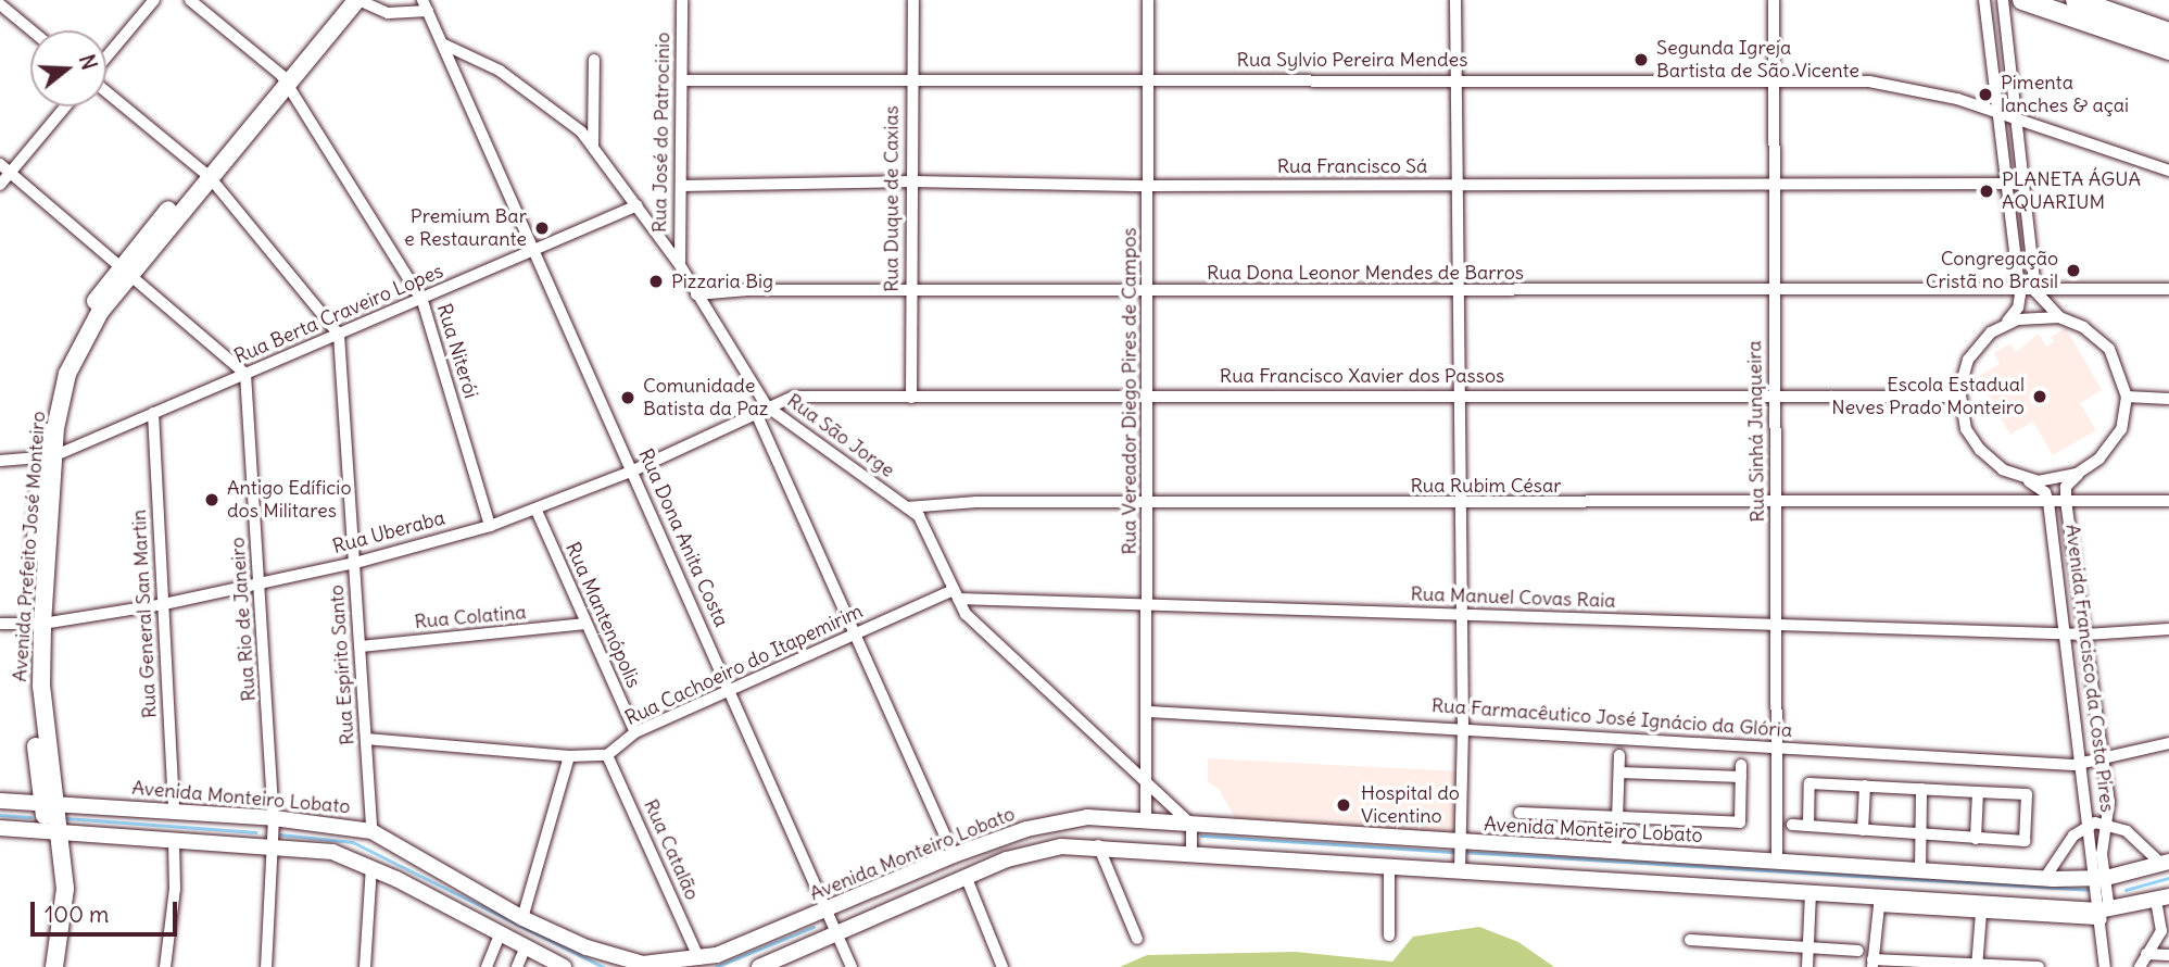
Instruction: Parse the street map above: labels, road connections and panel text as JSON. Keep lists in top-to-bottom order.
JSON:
{
  "streets": {
    "main road": ["Avenida Prefeito José Monteiro"],
    "street": [
      "Rua Sylvio Pereira Mendes",
      "Rua José do Patrocinio",
      "Rua Francisco Sá",
      "Rua Duque de Caxias",
      "Rua Dona Leonor Mendes de Barros",
      "Rua Berta Craveiro Lopes",
      "Rua Niterói",
      "Rua Francisco Xavier dos Passos",
      "Rua Vereador Diego Pires de Campos",
      "Rua Sinhá Junqueira",
      "Rua São Jorge",
      "Rua Rubim César",
      "Rua Uberaba",
      "Rua Dona Anita Costa",
      "Rua Manuel Covas Raia",
      "Rua General San Martin",
      "Rua Mantenópolis",
      "Rua Colatina",
      "Rua Rio de Janeiro",
      "Rua Espírito Santo",
      "Rua Cachoeiro do Itapemirim",
      "Avenida Francisco da Costa Pires",
      "Rua Farmacêutico José Ignácio da Glória",
      "Avenida Monteiro Lobato",
      "Rua Catalão"
    ]
  },
  "crossings": [
    ["Rua Sylvio Pereira Mendes", "Rua José do Patrocinio"],
    ["Rua Sylvio Pereira Mendes", "Rua Duque de Caxias"],
    ["Rua Sylvio Pereira Mendes", "Rua Vereador Diego Pires de Campos"],
    ["Rua Sylvio Pereira Mendes", "Rua Sinhá Junqueira"],
    ["Rua José do Patrocinio", "Rua Francisco Sá"],
    ["Rua José do Patrocinio", "Rua São Jorge"],
    ["Rua Francisco Sá", "Rua Duque de Caxias"],
    ["Rua Francisco Sá", "Rua Vereador Diego Pires de Campos"],
    ["Rua Francisco Sá", "Rua Sinhá Junqueira"],
    ["Rua Duque de Caxias", "Rua Dona Leonor Mendes de Barros"],
    ["Rua Duque de Caxias", "Rua Francisco Xavier dos Passos"],
    ["Rua Dona Leonor Mendes de Barros", "Rua Vereador Diego Pires de Campos"],
    ["Rua Dona Leonor Mendes de Barros", "Rua Sinhá Junqueira"],
    ["Rua Dona Leonor Mendes de Barros", "Rua São Jorge"],
    ["Rua Berta Craveiro Lopes", "Rua Niterói"],
    ["Rua Berta Craveiro Lopes", "Rua São Jorge"],
    ["Rua Berta Craveiro Lopes", "Rua Dona Anita Costa"],
    ["Rua Berta Craveiro Lopes", "Avenida Prefeito José Monteiro"],
    ["Rua Berta Craveiro Lopes", "Rua General San Martin"],
    ["Rua Berta Craveiro Lopes", "Rua Rio de Janeiro"],
    ["Rua Berta Craveiro Lopes", "Rua Espírito Santo"],
    ["Rua Niterói", "Rua Uberaba"],
    ["Rua Niterói", "Avenida Prefeito José Monteiro"],
    ["Rua Francisco Xavier dos Passos", "Rua Vereador Diego Pires de Campos"],
    ["Rua Francisco Xavier dos Passos", "Rua Sinhá Junqueira"],
    ["Rua Francisco Xavier dos Passos", "Rua São Jorge"],
    ["Rua Francisco Xavier dos Passos", "Rua Uberaba"],
    ["Rua Francisco Xavier dos Passos", "Avenida Francisco da Costa Pires"],
    ["Rua Vereador Diego Pires de Campos", "Rua São Jorge"],
    ["Rua Vereador Diego Pires de Campos", "Rua Rubim César"],
    ["Rua Vereador Diego Pires de Campos", "Rua Manuel Covas Raia"],
    ["Rua Vereador Diego Pires de Campos", "Rua Farmacêutico José Ignácio da Glória"],
    ["Rua Vereador Diego Pires de Campos", "Avenida Monteiro Lobato"],
    ["Rua Sinhá Junqueira", "Rua Rubim César"],
    ["Rua Sinhá Junqueira", "Rua Manuel Covas Raia"],
    ["Rua Sinhá Junqueira", "Rua Farmacêutico José Ignácio da Glória"],
    ["Rua Sinhá Junqueira", "Avenida Monteiro Lobato"],
    ["Rua São Jorge", "Rua Rubim César"],
    ["Rua São Jorge", "Rua Uberaba"],
    ["Rua São Jorge", "Rua Dona Anita Costa"],
    ["Rua São Jorge", "Rua Manuel Covas Raia"],
    ["Rua São Jorge", "Rua Cachoeiro do Itapemirim"],
    ["Rua São Jorge", "Avenida Monteiro Lobato"],
    ["Rua Rubim César", "Avenida Francisco da Costa Pires"],
    ["Rua Uberaba", "Rua Dona Anita Costa"],
    ["Rua Uberaba", "Avenida Prefeito José Monteiro"],
    ["Rua Uberaba", "Rua General San Martin"],
    ["Rua Uberaba", "Rua Mantenópolis"],
    ["Rua Uberaba", "Rua Rio de Janeiro"],
    ["Rua Uberaba", "Rua Espírito Santo"],
    ["Rua Dona Anita Costa", "Rua Cachoeiro do Itapemirim"],
    ["Rua Dona Anita Costa", "Avenida Monteiro Lobato"],
    ["Avenida Prefeito José Monteiro", "Avenida Monteiro Lobato"],
    ["Rua Manuel Covas Raia", "Rua Cachoeiro do Itapemirim"],
    ["Rua Manuel Covas Raia", "Avenida Francisco da Costa Pires"],
    ["Rua General San Martin", "Avenida Monteiro Lobato"],
    ["Rua Mantenópolis", "Rua Colatina"],
    ["Rua Mantenópolis", "Rua Cachoeiro do Itapemirim"],
    ["Rua Colatina", "Rua Espírito Santo"],
    ["Rua Rio de Janeiro", "Avenida Monteiro Lobato"],
    ["Rua Espírito Santo", "Avenida Monteiro Lobato"],
    ["Rua Cachoeiro do Itapemirim", "Rua Catalão"],
    ["Avenida Francisco da Costa Pires", "Rua Farmacêutico José Ignácio da Glória"],
    ["Avenida Francisco da Costa Pires", "Avenida Monteiro Lobato"],
    ["Avenida Monteiro Lobato", "Rua Catalão"]
  ],
  "places": [
    "Segunda Igreja Bartista de São Vicente",
    "Pimenta lanches & açai",
    "PLANETA ÁGUA AQUARIUM",
    "Premium Bar e Restaurante",
    "Congregação Cristã no Brasil",
    "Pizzaria Big",
    "Escola Estadual Neves Prado Monteiro",
    "Comunidade Batista da Paz",
    "Antigo Edíficio dos Militares",
    "Hospital do Vicentino"
  ],
  "scale_bar": "100 m",
  "north": "right"
}
